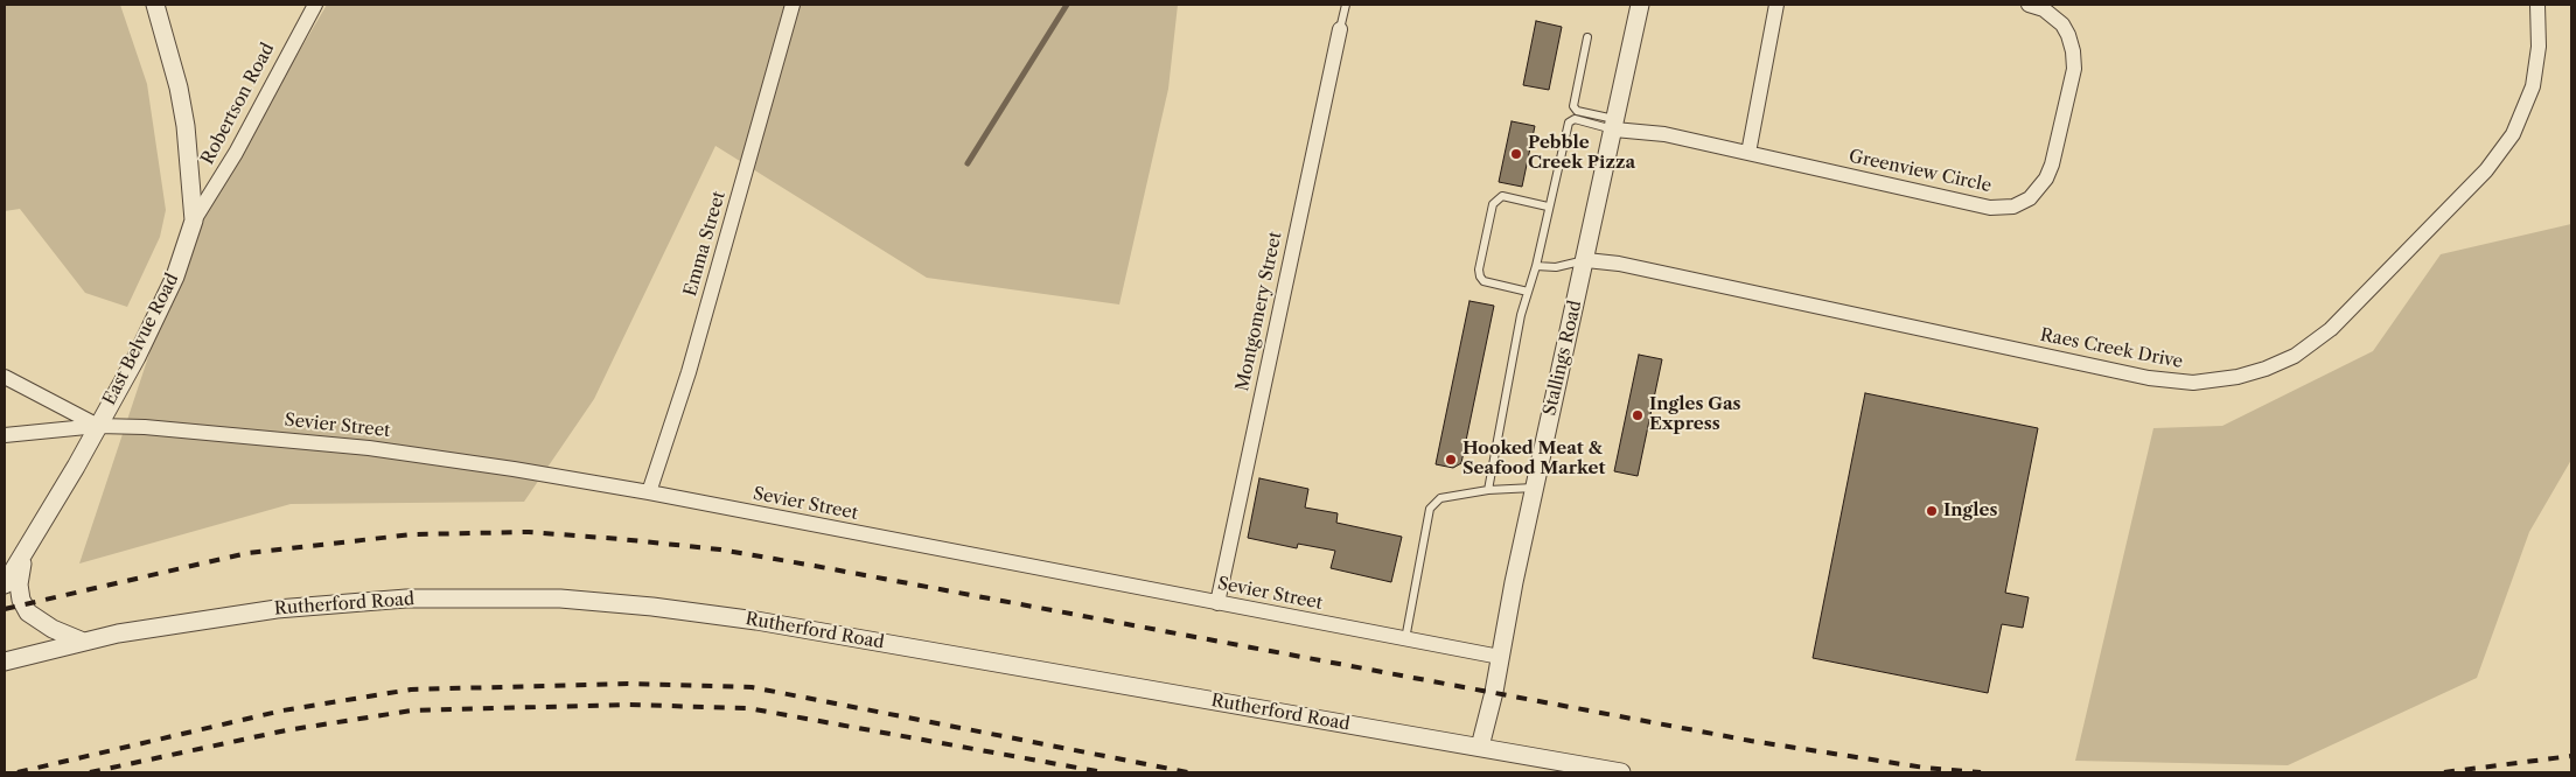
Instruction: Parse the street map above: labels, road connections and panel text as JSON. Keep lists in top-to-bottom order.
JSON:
{
  "streets": {
    "street": [
      "Robertson Road",
      "Greenview Circle",
      "Emma Street",
      "Montgomery Street",
      "East Belvue Road",
      "Raes Creek Drive",
      "Stallings Road",
      "Sevier Street",
      "Rutherford Road"
    ]
  },
  "crossings": [
    ["Robertson Road", "East Belvue Road"],
    ["Greenview Circle", "Stallings Road"],
    ["Emma Street", "Sevier Street"],
    ["Montgomery Street", "Sevier Street"],
    ["East Belvue Road", "Sevier Street"],
    ["Raes Creek Drive", "Stallings Road"],
    ["Stallings Road", "Sevier Street"],
    ["Stallings Road", "Rutherford Road"]
  ],
  "places": [
    "Pebble Creek Pizza",
    "Ingles Gas Express",
    "Hooked Meat & Seafood Market",
    "Ingles"
  ]
}
